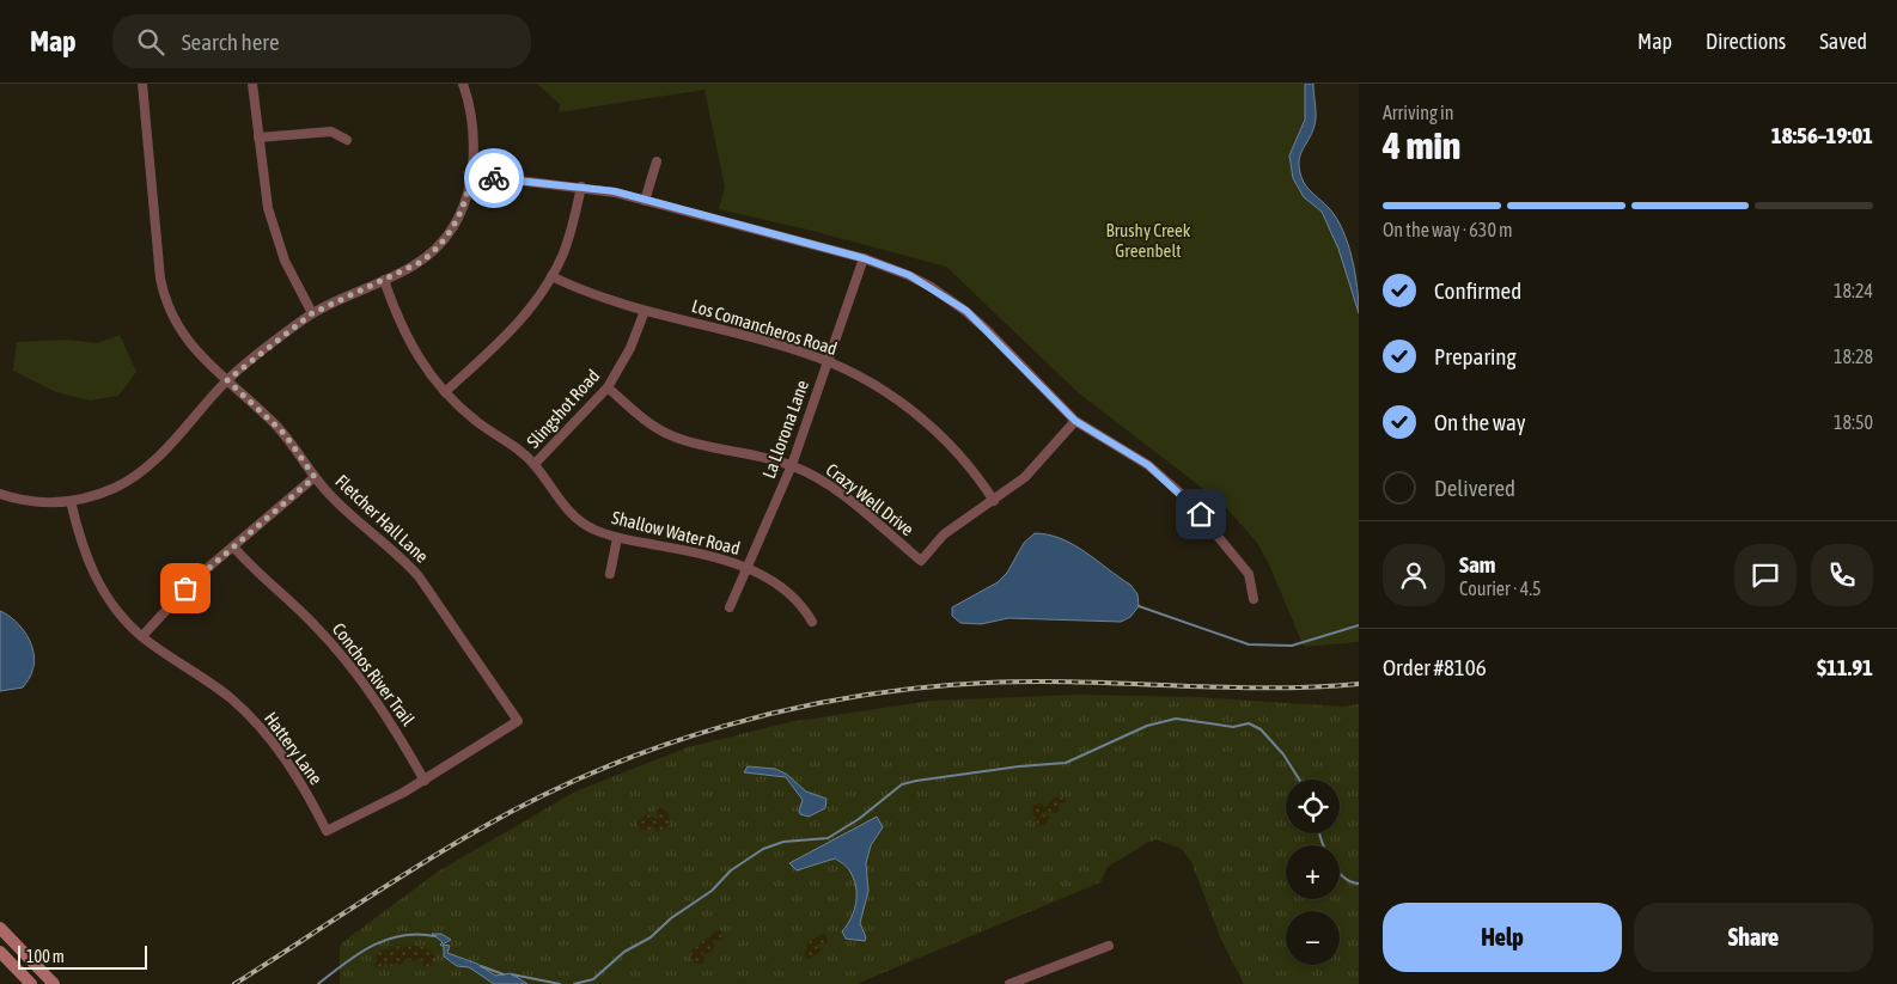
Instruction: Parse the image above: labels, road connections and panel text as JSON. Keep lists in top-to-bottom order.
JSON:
{
  "streets": {
    "street": [
      "Los Comancheros Road",
      "Slingshot Road",
      "La Llorona Lane",
      "Crazy Well Drive",
      "Fletcher Hall Lane",
      "Shallow Water Road",
      "Conchos River Trail",
      "Hattery Lane"
    ]
  },
  "crossings": [
    ["Los Comancheros Road", "Slingshot Road"],
    ["Los Comancheros Road", "La Llorona Lane"],
    ["Los Comancheros Road", "Crazy Well Drive"],
    ["Slingshot Road", "Crazy Well Drive"],
    ["Slingshot Road", "Shallow Water Road"],
    ["La Llorona Lane", "Crazy Well Drive"],
    ["La Llorona Lane", "Shallow Water Road"],
    ["Fletcher Hall Lane", "Hattery Lane"],
    ["Conchos River Trail", "Hattery Lane"]
  ],
  "parks": ["Brushy Creek Greenbelt"],
  "scale_bar": "100 m",
  "page": {
    "header": "Map",
    "search": "Search here",
    "nav": ["Map", "Directions", "Saved"],
    "heading": ["4 min", "Arriving in", "18:56–19:01"],
    "panel": [
      "Sam",
      "Courier · 4.5",
      "Order #8106",
      "$11.91"
    ],
    "bar": "On the way · 630 m",
    "list": [
      ["Confirmed", "18:24"],
      ["Preparing", "18:28"],
      ["On the way", "18:50"],
      "Delivered"
    ],
    "map_buttons": ["+", "−"],
    "buttons": ["Help", "Share"],
    "scale": "100 m"
  }
}
